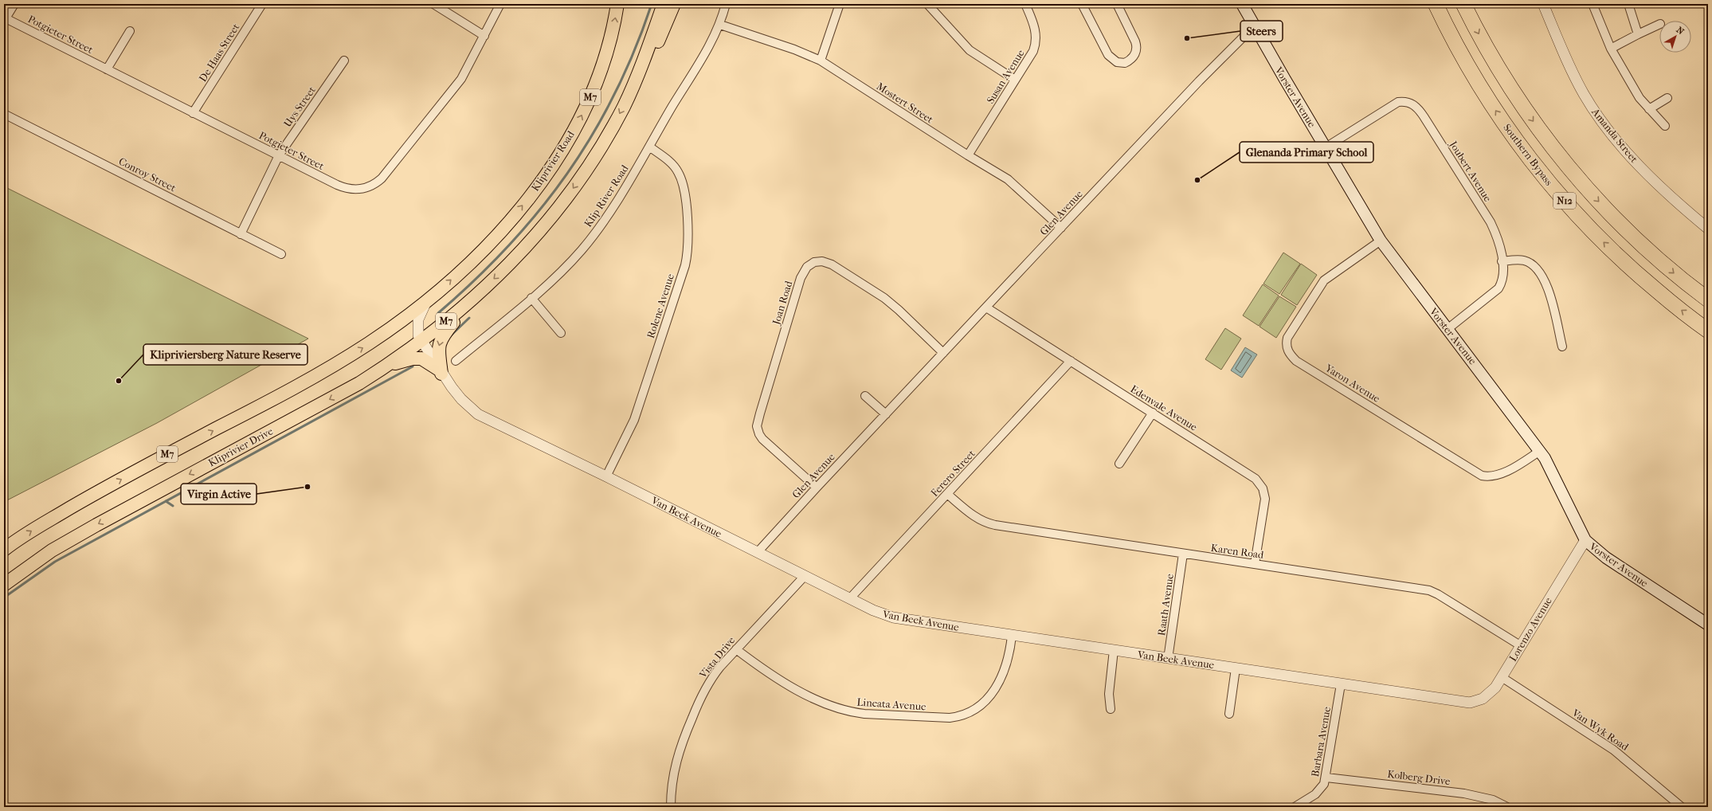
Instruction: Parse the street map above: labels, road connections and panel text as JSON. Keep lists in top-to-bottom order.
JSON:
{
  "streets": {
    "highway": ["Southern Bypass", "N12"],
    "main road": [
      "M7",
      "Vorster Avenue",
      "Kliprivier Road",
      "Kliprivier Drive"
    ],
    "street": [
      "Potgieter Street",
      "De Haas Street",
      "Susan Avenue",
      "Mostert Street",
      "Uys Street",
      "Amanda Street",
      "Joubert Avenue",
      "Conroy Street",
      "Klip River Road",
      "Glen Avenue",
      "Joan Road",
      "Rolene Avenue",
      "Yaron Avenue",
      "Edenvale Avenue",
      "Ferero Street",
      "Van Beek Avenue",
      "Karen Road",
      "Raath Avenue",
      "Lorenzo Avenue",
      "Vista Drive",
      "Lineata Avenue",
      "Van Wyk Road",
      "Barbara Avenue",
      "Kolberg Drive"
    ]
  },
  "crossings": [
    ["Potgieter Street", "De Haas Street"],
    ["Potgieter Street", "Uys Street"],
    ["Susan Avenue", "Mostert Street"],
    ["M7", "Kliprivier Road"],
    ["M7", "Kliprivier Drive"],
    ["M7", "Van Beek Avenue"],
    ["Vorster Avenue", "Joubert Avenue"],
    ["Vorster Avenue", "Glen Avenue"],
    ["Vorster Avenue", "Yaron Avenue"],
    ["Vorster Avenue", "Lorenzo Avenue"],
    ["Mostert Street", "Klip River Road"],
    ["Mostert Street", "Glen Avenue"],
    ["Uys Street", "Conroy Street"],
    ["Kliprivier Road", "Van Beek Avenue"],
    ["Klip River Road", "Rolene Avenue"],
    ["Glen Avenue", "Joan Road"],
    ["Glen Avenue", "Edenvale Avenue"],
    ["Glen Avenue", "Van Beek Avenue"],
    ["Rolene Avenue", "Van Beek Avenue"],
    ["Edenvale Avenue", "Ferero Street"],
    ["Edenvale Avenue", "Karen Road"],
    ["Kliprivier Drive", "Van Beek Avenue"],
    ["Ferero Street", "Van Beek Avenue"],
    ["Ferero Street", "Karen Road"],
    ["Van Beek Avenue", "Raath Avenue"],
    ["Van Beek Avenue", "Lorenzo Avenue"],
    ["Van Beek Avenue", "Vista Drive"],
    ["Van Beek Avenue", "Lineata Avenue"],
    ["Van Beek Avenue", "Barbara Avenue"],
    ["Karen Road", "Raath Avenue"],
    ["Karen Road", "Lorenzo Avenue"],
    ["Lorenzo Avenue", "Van Wyk Road"],
    ["Vista Drive", "Lineata Avenue"],
    ["Barbara Avenue", "Kolberg Drive"]
  ],
  "places": [
    "Steers",
    "Glenanda Primary School",
    "Klipriviersberg Nature Reserve",
    "Virgin Active"
  ],
  "north": "top right"
}
